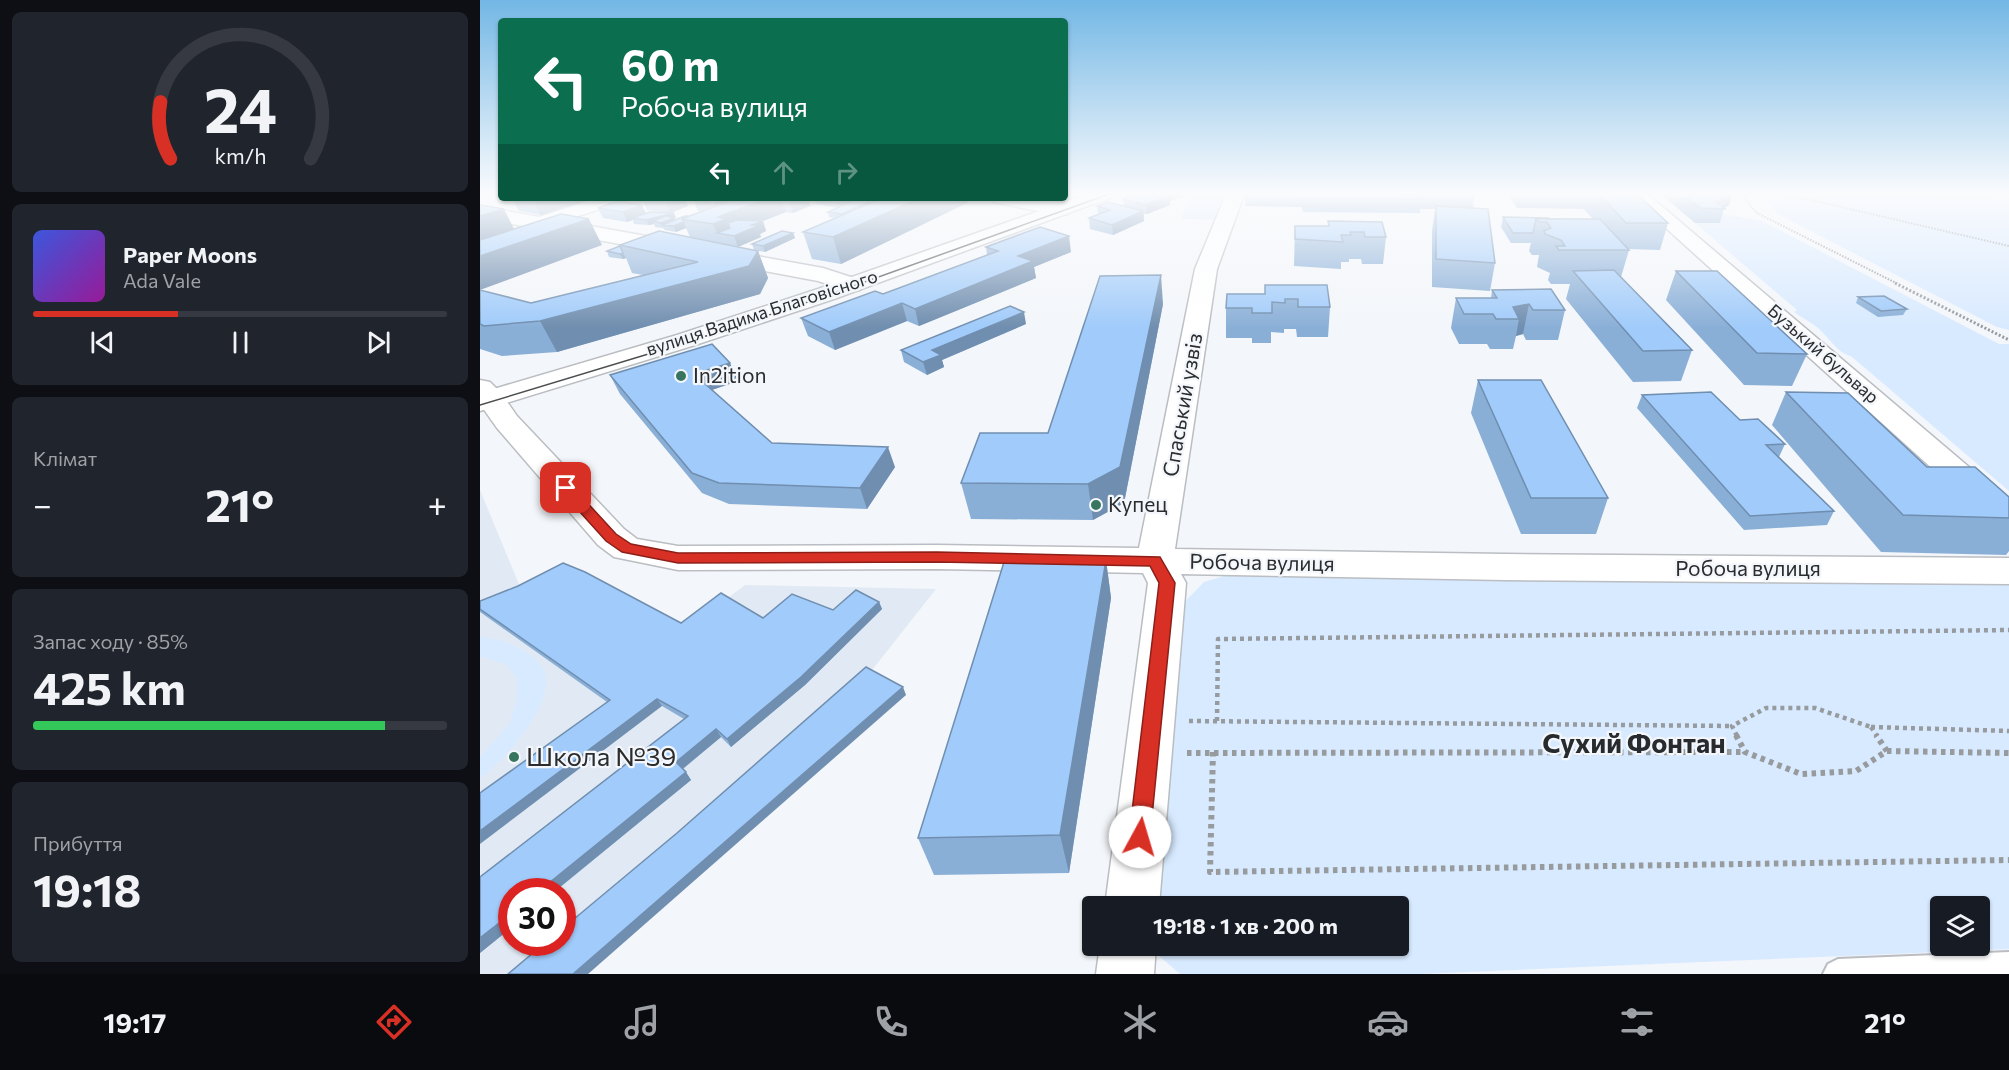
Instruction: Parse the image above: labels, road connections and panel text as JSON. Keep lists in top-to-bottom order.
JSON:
{
  "streets": {
    "street": [
      "вулиця Вадима Благовісного",
      "Бузький бульвар",
      "Спаський узвіз",
      "Робоча вулиця"
    ]
  },
  "crossings": [
    ["вулиця Вадима Благовісного", "Робоча вулиця"],
    ["Спаський узвіз", "Робоча вулиця"]
  ],
  "districts": ["Сухий Фонтан"],
  "places": ["In2ition", "Купец", "Школа №39"],
  "page": {
    "turn": ["60 m", "Робоча вулиця"],
    "song": ["Paper Moons", "Ada Vale"],
    "tile": [
      "Клімат",
      ["Запас ходу · 85%", "425 km"],
      ["Прибуття", "19:18"]
    ],
    "heat": ["−", "21°", "+"],
    "limit": "30",
    "trip": "19:18 · 1 хв · 200 m",
    "tabs": ["19:17", "21°"],
    "gauge": ["24", "km/h"]
  }
}
